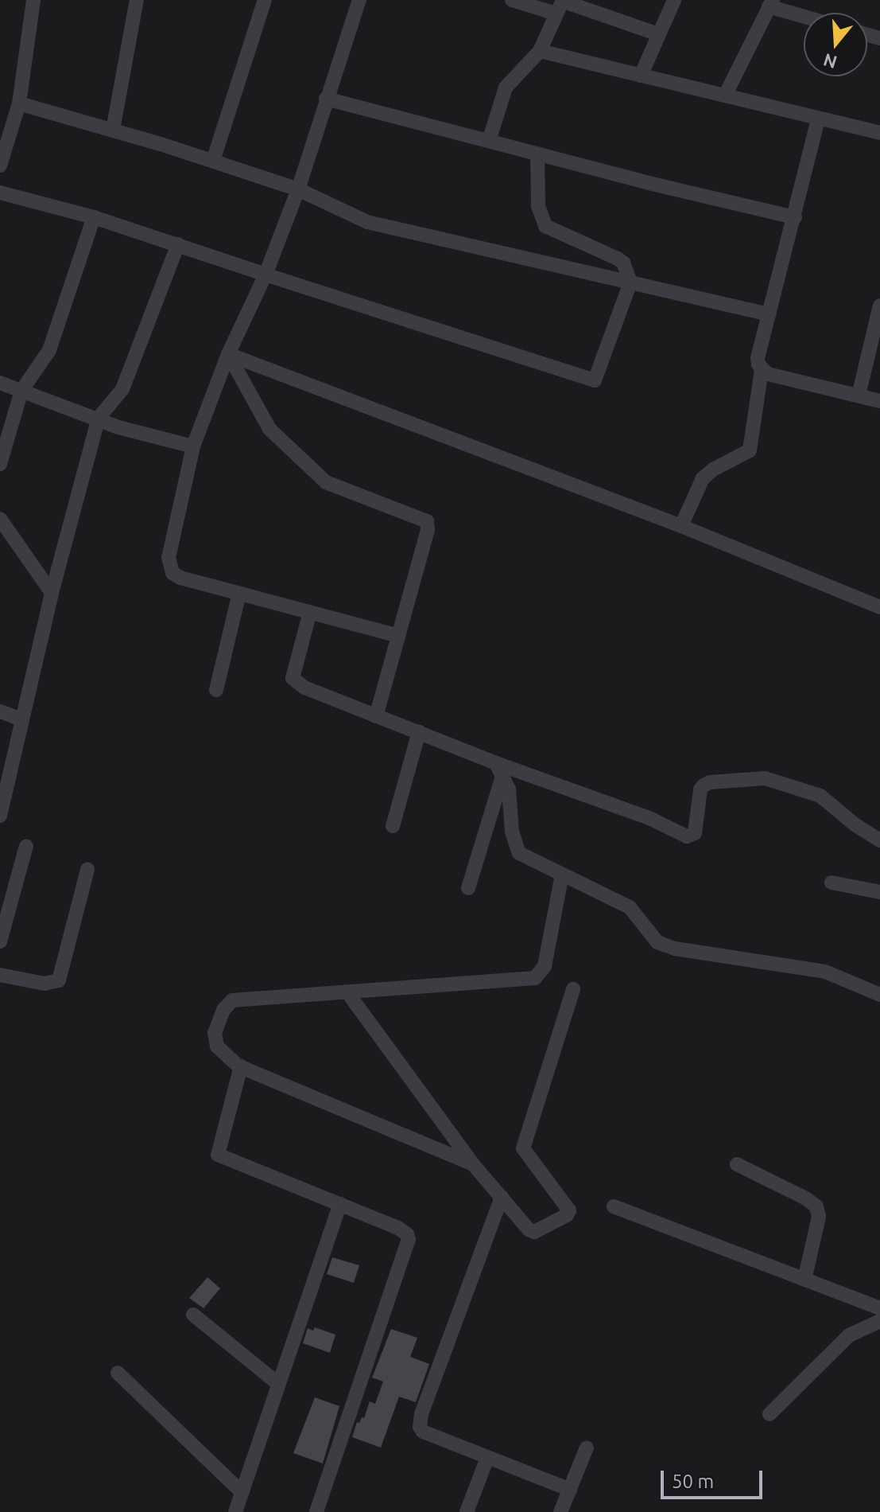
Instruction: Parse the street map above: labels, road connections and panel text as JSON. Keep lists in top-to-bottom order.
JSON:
{
  "scale_bar": "50 m",
  "north": "bottom"
}
